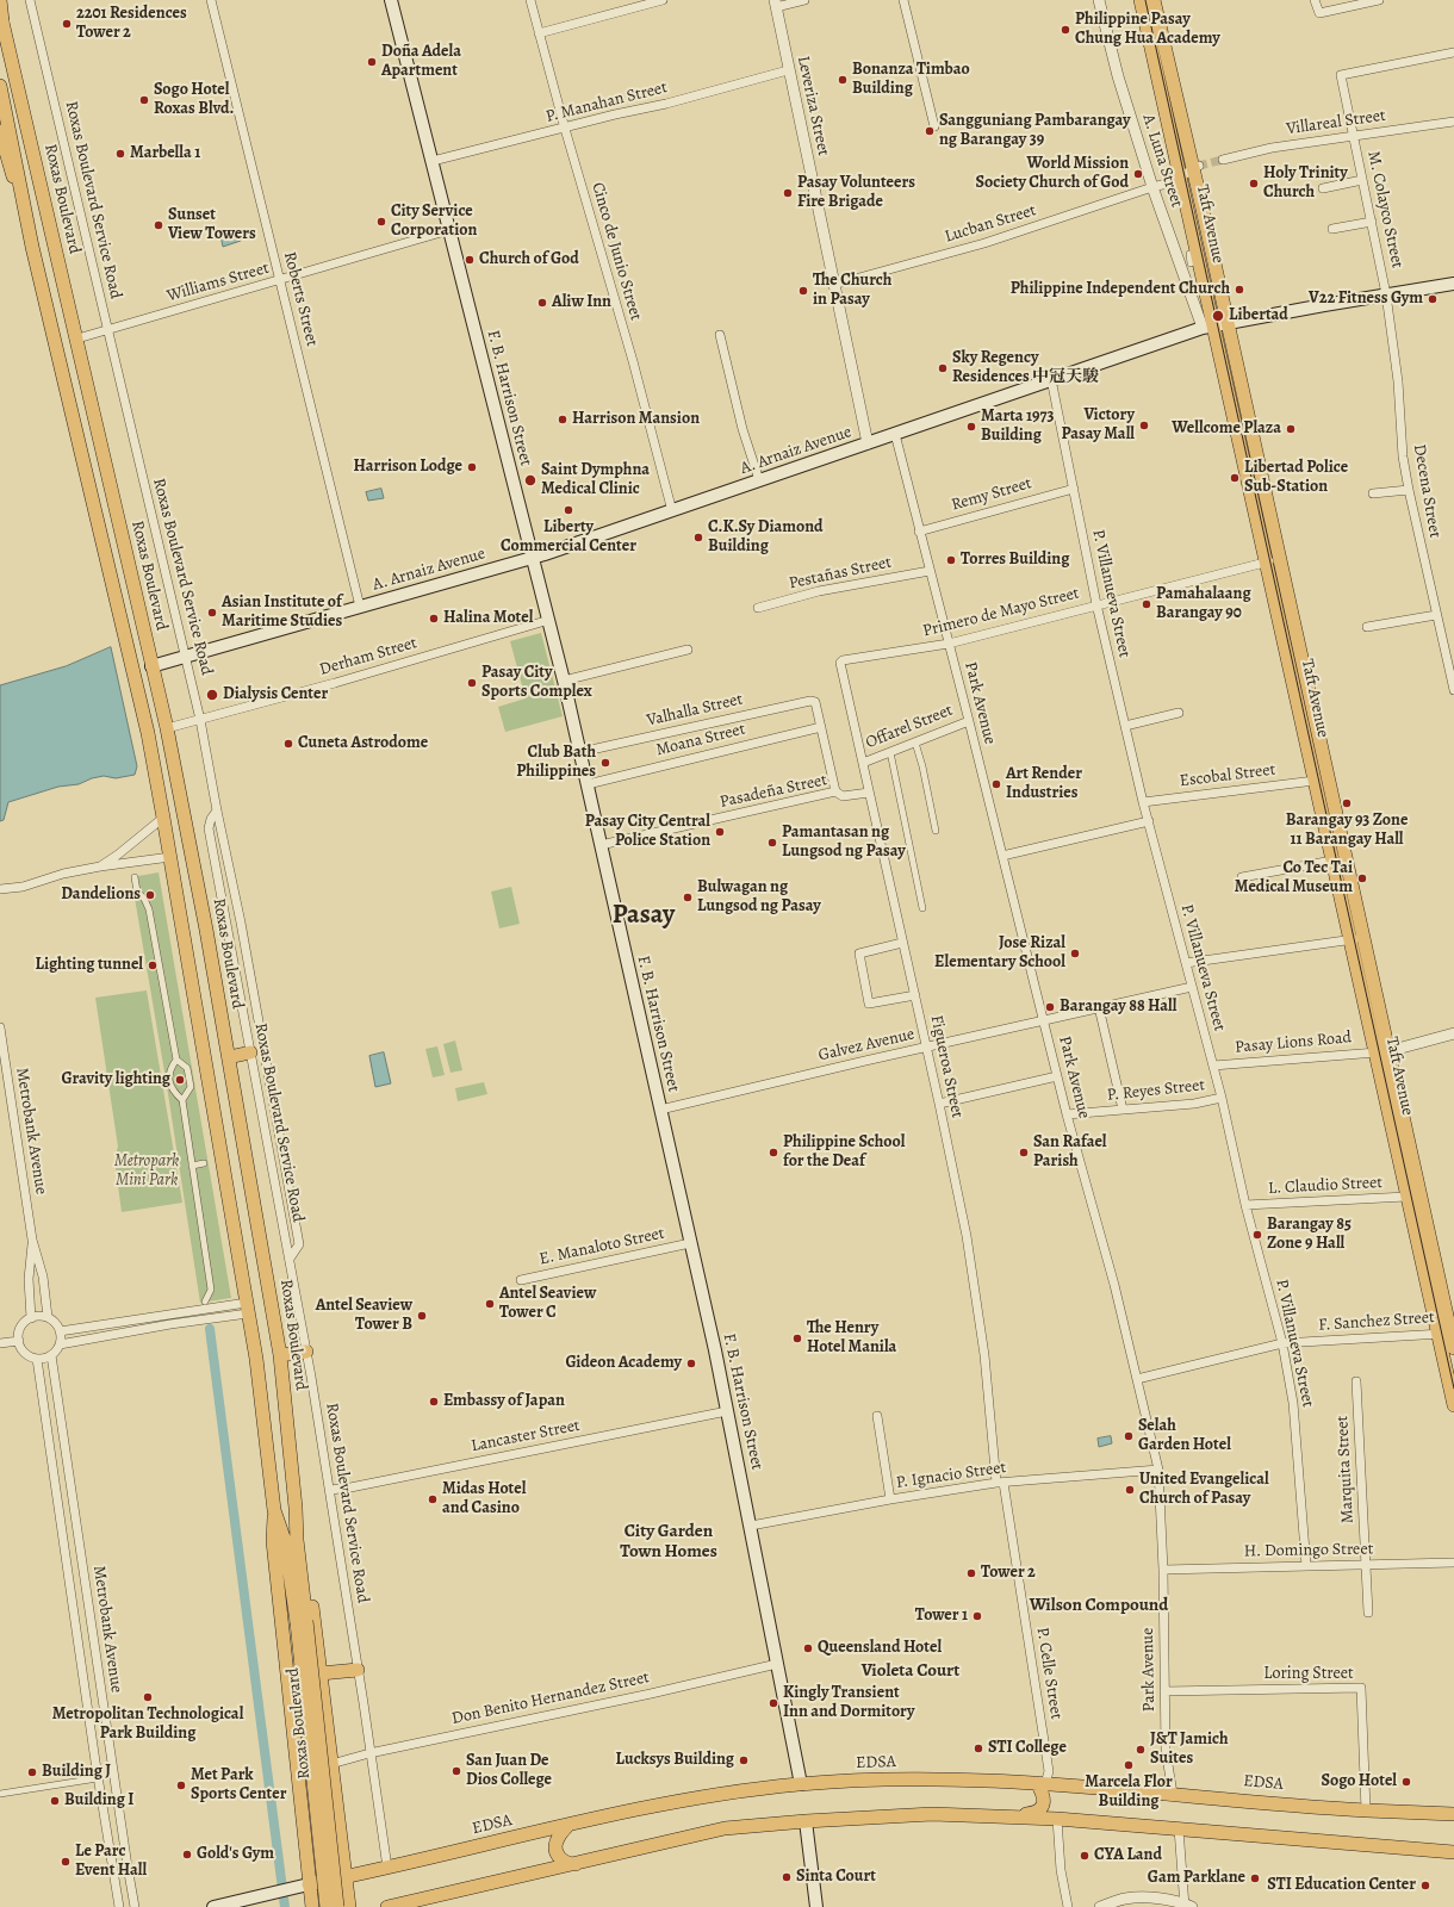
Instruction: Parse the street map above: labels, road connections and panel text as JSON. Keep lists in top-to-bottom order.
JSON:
{
  "streets": {
    "main road": [
      "Roxas Boulevard",
      "Taft Avenue",
      "F. B. Harrison Street",
      "A. Arnaiz Avenue",
      "EDSA"
    ],
    "street": [
      "P. Manahan Street",
      "Leveriza Street",
      "Villareal Street",
      "A. Luna Street",
      "Roxas Boulevard Service Road",
      "M. Colayco Street",
      "Lucban Street",
      "Cinco de Junio Street",
      "Williams Street",
      "Roberts Street",
      "Decena Street",
      "Remy Street",
      "Pestañas Street",
      "P. Villanueva Street",
      "Primero de Mayo Street",
      "Derham Street",
      "Park Avenue",
      "Valhalla Street",
      "Offarel Street",
      "Moana Street",
      "Escobal Street",
      "Pasadeña Street",
      "Pasay Lions Road",
      "Galvez Avenue",
      "Figueroa Street",
      "P. Reyes Street",
      "Metrobank Avenue",
      "L. Claudio Street",
      "E. Manaloto Street",
      "F. Sanchez Street",
      "Lancaster Street",
      "Marquita Street",
      "P. Ignacio Street",
      "H. Domingo Street",
      "P. Celle Street",
      "Loring Street",
      "Don Benito Hernandez Street"
    ]
  },
  "crossings": [
    ["P. Manahan Street", "Leveriza Street"],
    ["P. Manahan Street", "Cinco de Junio Street"],
    ["P. Manahan Street", "F. B. Harrison Street"],
    ["Leveriza Street", "Lucban Street"],
    ["Leveriza Street", "A. Arnaiz Avenue"],
    ["Villareal Street", "M. Colayco Street"],
    ["A. Luna Street", "Lucban Street"],
    ["A. Luna Street", "Taft Avenue"],
    ["A. Luna Street", "A. Arnaiz Avenue"],
    ["Roxas Boulevard", "Williams Street"],
    ["Roxas Boulevard", "A. Arnaiz Avenue"],
    ["Roxas Boulevard", "Derham Street"],
    ["Roxas Boulevard Service Road", "Williams Street"],
    ["Roxas Boulevard Service Road", "A. Arnaiz Avenue"],
    ["Roxas Boulevard Service Road", "Derham Street"],
    ["Roxas Boulevard Service Road", "Lancaster Street"],
    ["Roxas Boulevard Service Road", "Don Benito Hernandez Street"],
    ["Roxas Boulevard Service Road", "EDSA"],
    ["M. Colayco Street", "A. Arnaiz Avenue"],
    ["M. Colayco Street", "Decena Street"],
    ["Lucban Street", "Taft Avenue"],
    ["Taft Avenue", "A. Arnaiz Avenue"],
    ["Taft Avenue", "Primero de Mayo Street"],
    ["Taft Avenue", "Escobal Street"],
    ["Taft Avenue", "Pasay Lions Road"],
    ["Taft Avenue", "L. Claudio Street"],
    ["Taft Avenue", "F. Sanchez Street"],
    ["Cinco de Junio Street", "A. Arnaiz Avenue"],
    ["Williams Street", "Roberts Street"],
    ["Williams Street", "F. B. Harrison Street"],
    ["Roberts Street", "A. Arnaiz Avenue"],
    ["F. B. Harrison Street", "A. Arnaiz Avenue"],
    ["F. B. Harrison Street", "Derham Street"],
    ["F. B. Harrison Street", "Valhalla Street"],
    ["F. B. Harrison Street", "Moana Street"],
    ["F. B. Harrison Street", "Pasadeña Street"],
    ["F. B. Harrison Street", "Galvez Avenue"],
    ["F. B. Harrison Street", "E. Manaloto Street"],
    ["F. B. Harrison Street", "Lancaster Street"],
    ["F. B. Harrison Street", "P. Ignacio Street"],
    ["F. B. Harrison Street", "Don Benito Hernandez Street"],
    ["F. B. Harrison Street", "EDSA"],
    ["A. Arnaiz Avenue", "Decena Street"],
    ["A. Arnaiz Avenue", "P. Villanueva Street"],
    ["A. Arnaiz Avenue", "Park Avenue"],
    ["Remy Street", "P. Villanueva Street"],
    ["Remy Street", "Park Avenue"],
    ["Pestañas Street", "Park Avenue"],
    ["P. Villanueva Street", "Primero de Mayo Street"],
    ["P. Villanueva Street", "Escobal Street"],
    ["P. Villanueva Street", "Pasay Lions Road"],
    ["P. Villanueva Street", "Galvez Avenue"],
    ["P. Villanueva Street", "P. Reyes Street"],
    ["P. Villanueva Street", "L. Claudio Street"],
    ["P. Villanueva Street", "F. Sanchez Street"],
    ["P. Villanueva Street", "H. Domingo Street"],
    ["Primero de Mayo Street", "Park Avenue"],
    ["Primero de Mayo Street", "Figueroa Street"],
    ["Park Avenue", "Offarel Street"],
    ["Park Avenue", "Galvez Avenue"],
    ["Park Avenue", "P. Reyes Street"],
    ["Park Avenue", "F. Sanchez Street"],
    ["Park Avenue", "P. Ignacio Street"],
    ["Park Avenue", "H. Domingo Street"],
    ["Park Avenue", "Loring Street"],
    ["Park Avenue", "EDSA"],
    ["Valhalla Street", "Moana Street"],
    ["Offarel Street", "Figueroa Street"],
    ["Pasadeña Street", "Figueroa Street"],
    ["Galvez Avenue", "Figueroa Street"],
    ["Figueroa Street", "P. Ignacio Street"],
    ["Figueroa Street", "P. Celle Street"],
    ["Marquita Street", "H. Domingo Street"],
    ["P. Ignacio Street", "P. Celle Street"],
    ["P. Celle Street", "EDSA"],
    ["Loring Street", "EDSA"]
  ],
  "districts": [
    "Pasay",
    "City Garden Town Homes",
    "Wilson Compound",
    "Violeta Court"
  ],
  "parks": ["Metropark Mini Park"],
  "places": [
    "2201 Residences Tower 2",
    "Philippine Pasay Chung Hua Academy",
    "Doña Adela Apartment",
    "Bonanza Timbao Building",
    "Sogo Hotel Roxas Blvd.",
    "Sangguniang Pambarangay ng Barangay 39",
    "Marbella 1",
    "World Mission Society Church of God",
    "Holy Trinity Church",
    "Pasay Volunteers Fire Brigade",
    "City Service Corporation",
    "Sunset View Towers",
    "Church of God",
    "Philippine Independent Church",
    "The Church in Pasay",
    "V22 Fitness Gym",
    "Aliw Inn",
    "Libertad",
    "Sky Regency Residences 中冠天駿",
    "Harrison Mansion",
    "Victory Pasay Mall",
    "Marta 1973 Building",
    "Wellcome Plaza",
    "Harrison Lodge",
    "Libertad Police Sub-Station",
    "Saint Dymphna Medical Clinic",
    "Liberty Commercial Center",
    "C.K.Sy Diamond Building",
    "Torres Building",
    "Pamahalaang Barangay 90",
    "Asian Institute of Maritime Studies",
    "Halina Motel",
    "Pasay City Sports Complex",
    "Dialysis Center",
    "Cuneta Astrodome",
    "Club Bath Philippines",
    "Art Render Industries",
    "Barangay 93 Zone 11 Barangay Hall",
    "Pasay City Central Police Station",
    "Pamantasan ng Lungsod ng Pasay",
    "Co Tec Tai Medical Museum",
    "Dandelions",
    "Bulwagan ng Lungsod ng Pasay",
    "Jose Rizal Elementary School",
    "Lighting tunnel",
    "Barangay 88 Hall",
    "Gravity lighting",
    "Philippine School for the Deaf",
    "San Rafael Parish",
    "Barangay 85 Zone 9 Hall",
    "Antel Seaview Tower C",
    "Antel Seaview Tower B",
    "The Henry Hotel Manila",
    "Gideon Academy",
    "Embassy of Japan",
    "Selah Garden Hotel",
    "United Evangelical Church of Pasay",
    "Midas Hotel and Casino",
    "Tower 2",
    "Tower 1",
    "Queensland Hotel",
    "Metropolitan Technological Park Building",
    "Kingly Transient Inn and Dormitory",
    "STI College",
    "J&T Jamich Suites",
    "Lucksys Building",
    "Marcela Flor Building",
    "San Juan De Dios College",
    "Building J",
    "Sogo Hotel",
    "Met Park Sports Center",
    "Building I",
    "Gold's Gym",
    "CYA Land",
    "Le Parc Event Hall",
    "Sinta Court",
    "Gam Parklane",
    "STI Education Center"
  ]
}
